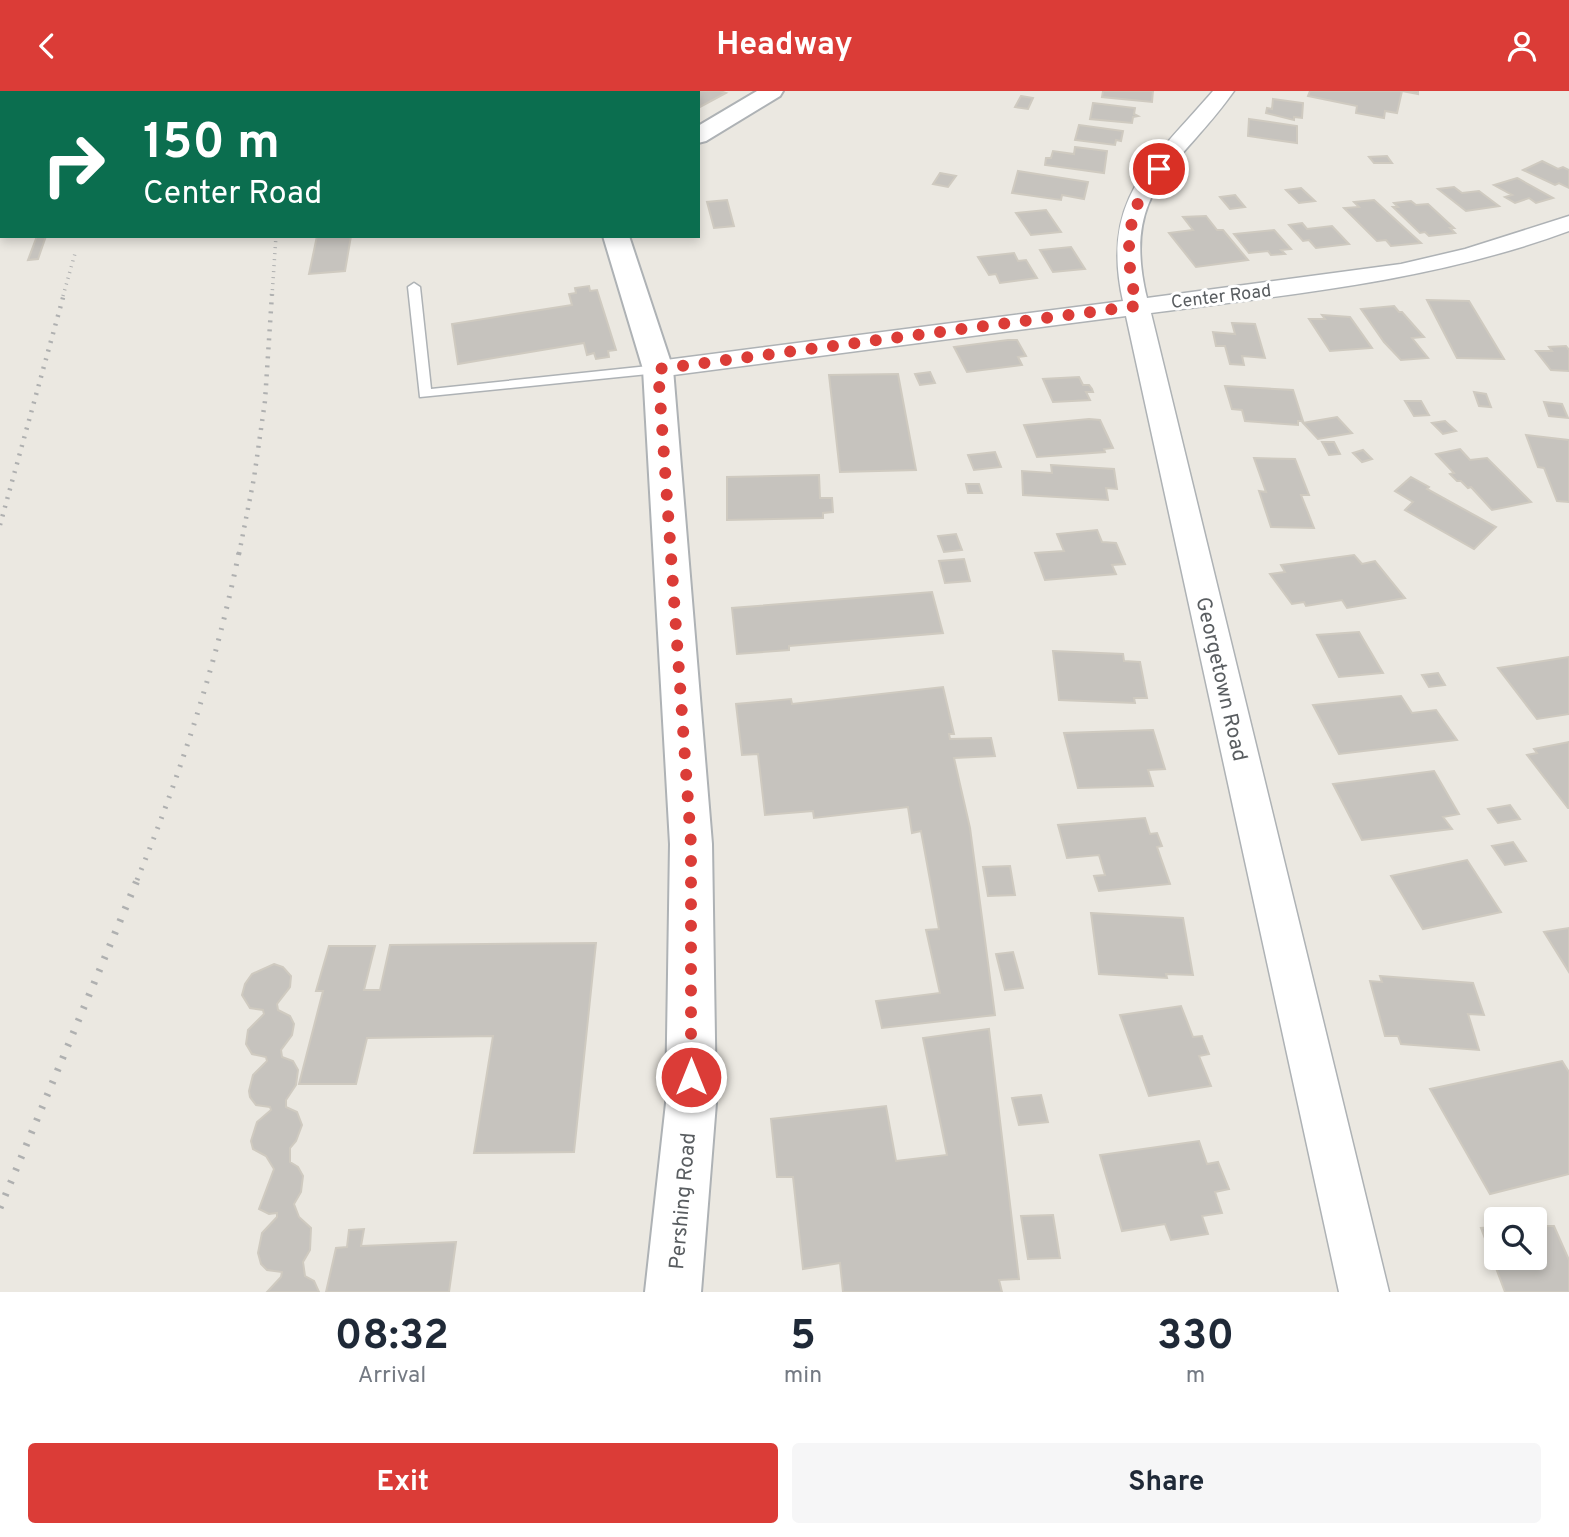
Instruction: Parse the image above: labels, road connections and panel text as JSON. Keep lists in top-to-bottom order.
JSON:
{
  "streets": {
    "street": ["Center Road", "Georgetown Road", "Pershing Road"]
  },
  "crossings": [
    ["Center Road", "Georgetown Road"],
    ["Center Road", "Pershing Road"]
  ],
  "page": {
    "header": "Headway",
    "turn": ["150 m", "Center Road"],
    "eta": [
      "08:32",
      "Arrival",
      "5",
      "min",
      "330",
      "m"
    ],
    "buttons": ["Exit", "Share"]
  }
}
